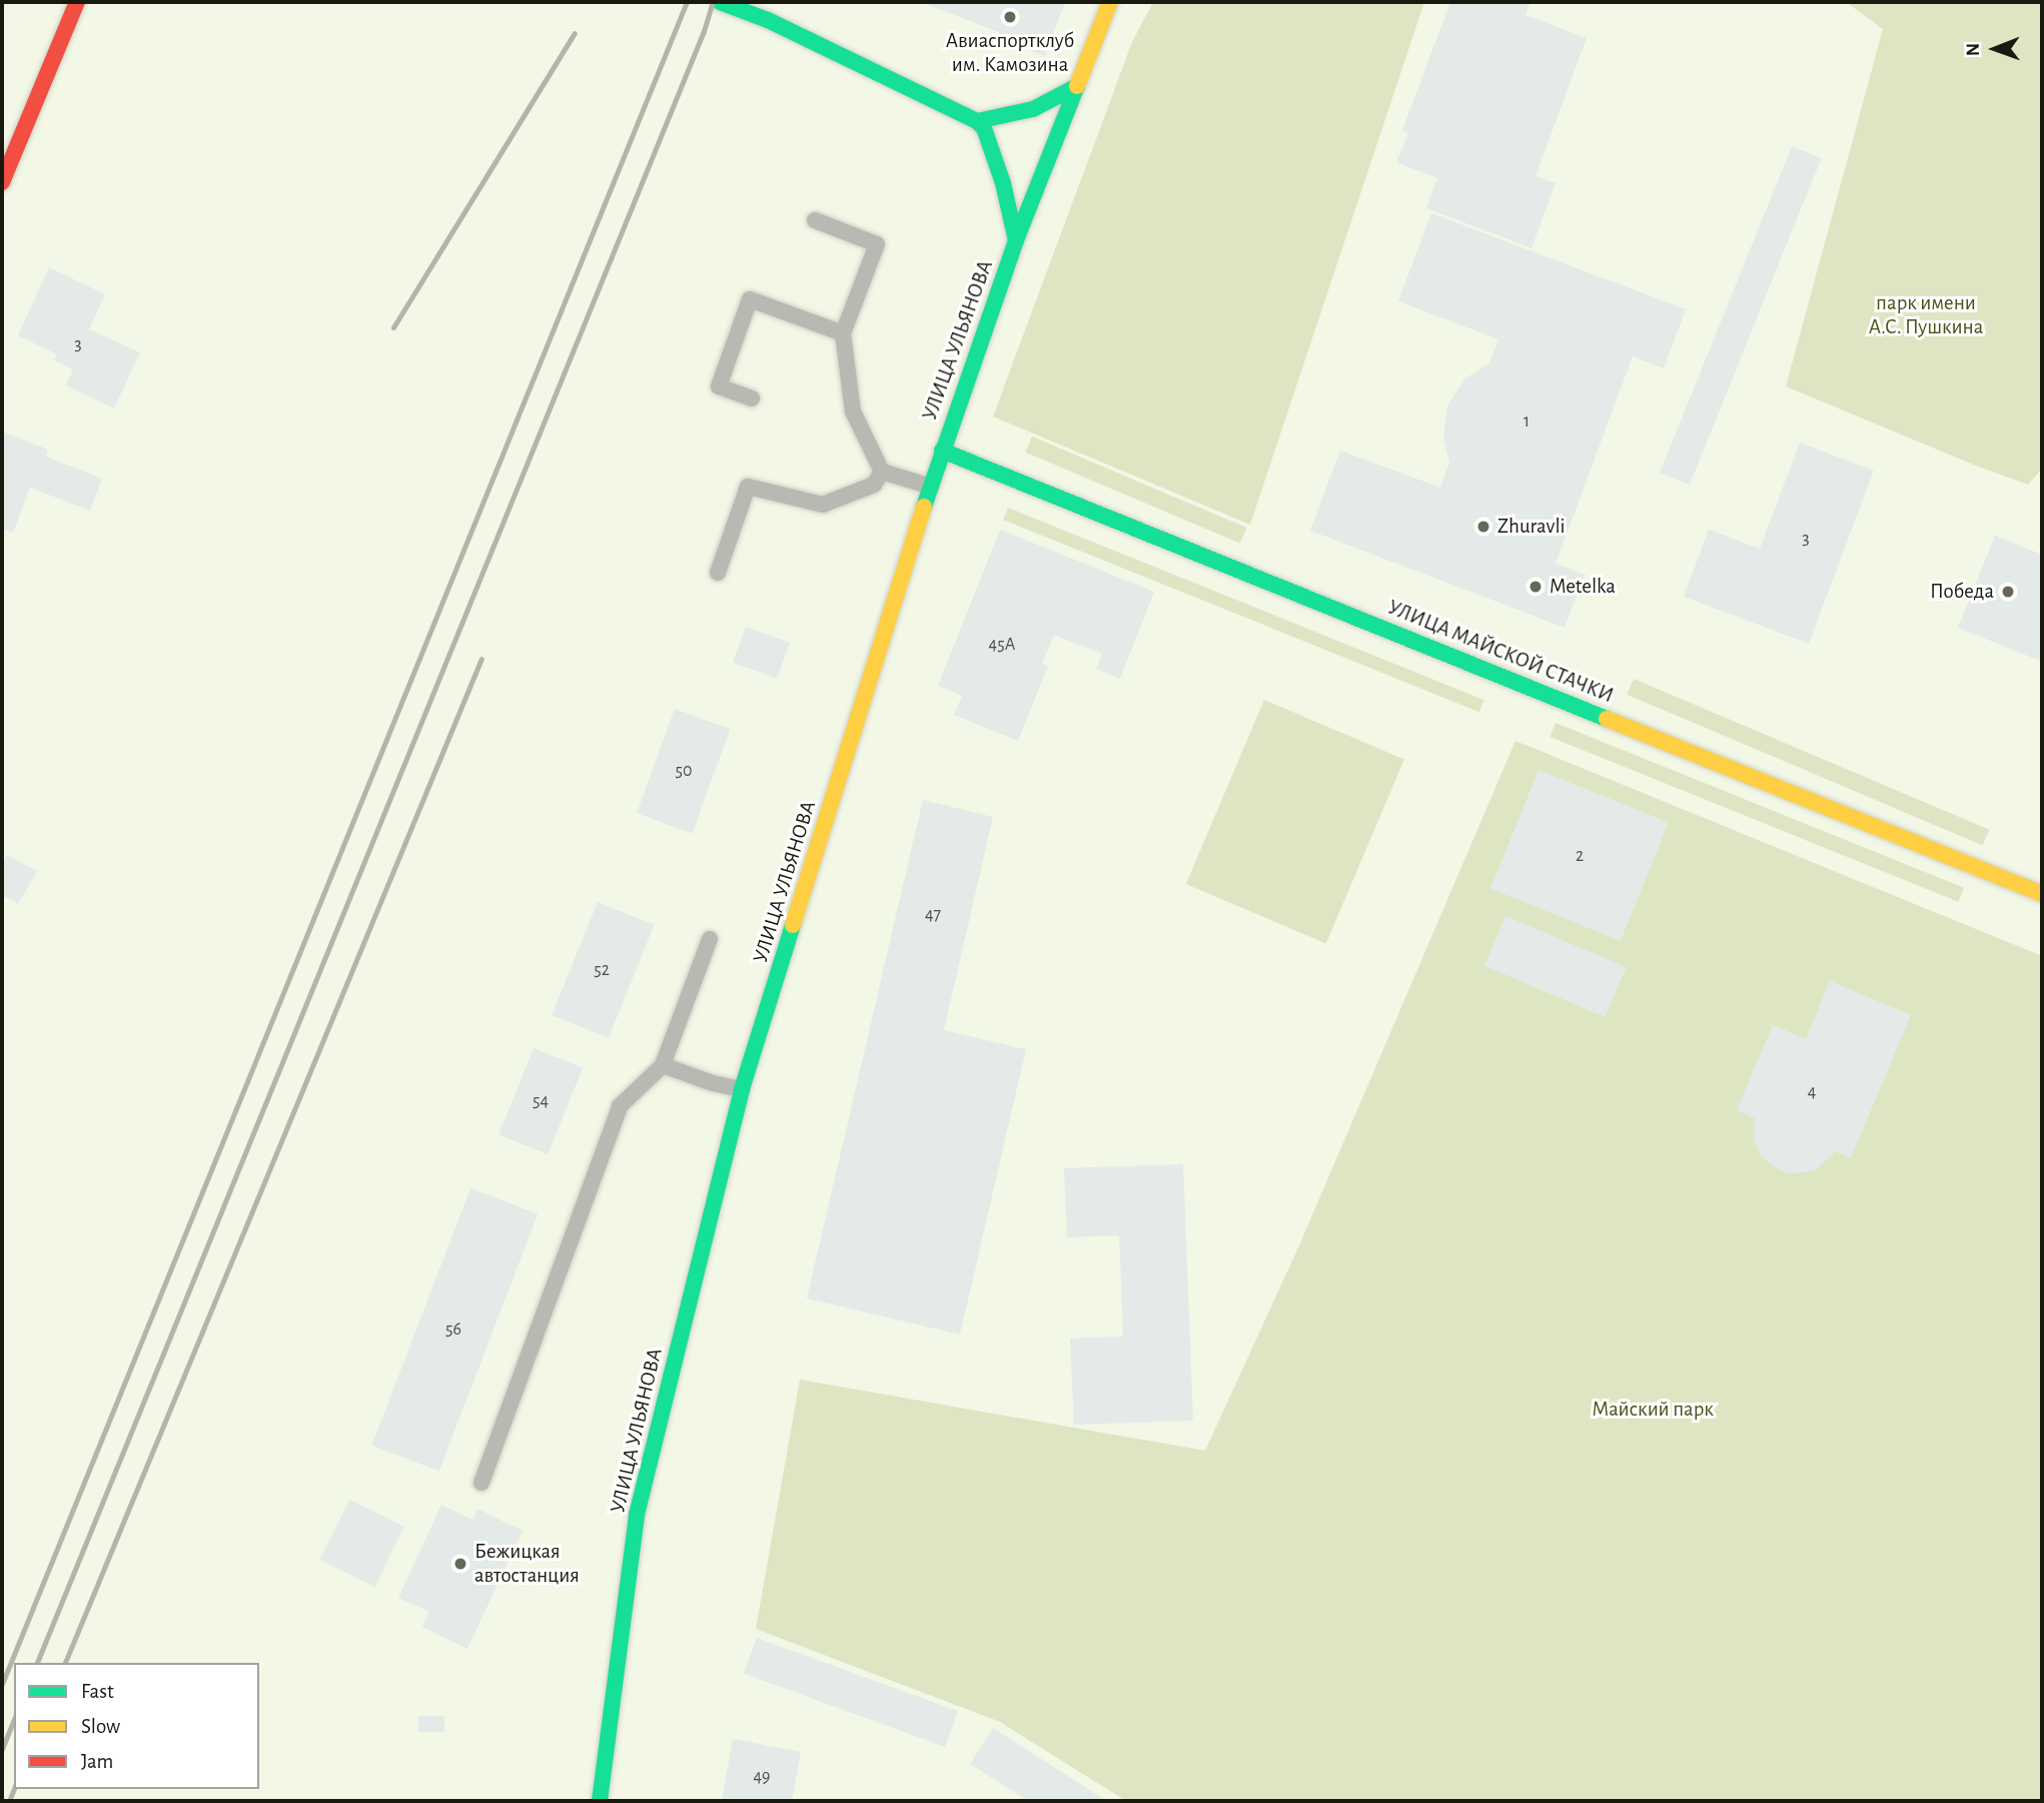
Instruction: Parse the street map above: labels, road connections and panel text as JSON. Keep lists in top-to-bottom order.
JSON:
{
  "streets": {
    "main road": ["УЛИЦА УЛЬЯНОВА", "УЛИЦА МАЙСКОЙ СТАЧКИ"]
  },
  "crossings": [
    ["УЛИЦА УЛЬЯНОВА", "УЛИЦА МАЙСКОЙ СТАЧКИ"]
  ],
  "parks": ["парк имени А.С. Пушкина", "Майский парк"],
  "places": [
    "Авиаспортклуб им. Камозина",
    "Zhuravli",
    "Metelka",
    "Победа",
    "Бежицкая автостанция"
  ],
  "house_numbers": [
    "3",
    "1",
    "3",
    "45А",
    "50",
    "2",
    "47",
    "52",
    "4",
    "54",
    "56",
    "49"
  ],
  "legend": ["Fast", "Slow", "Jam"],
  "north": "left"
}
